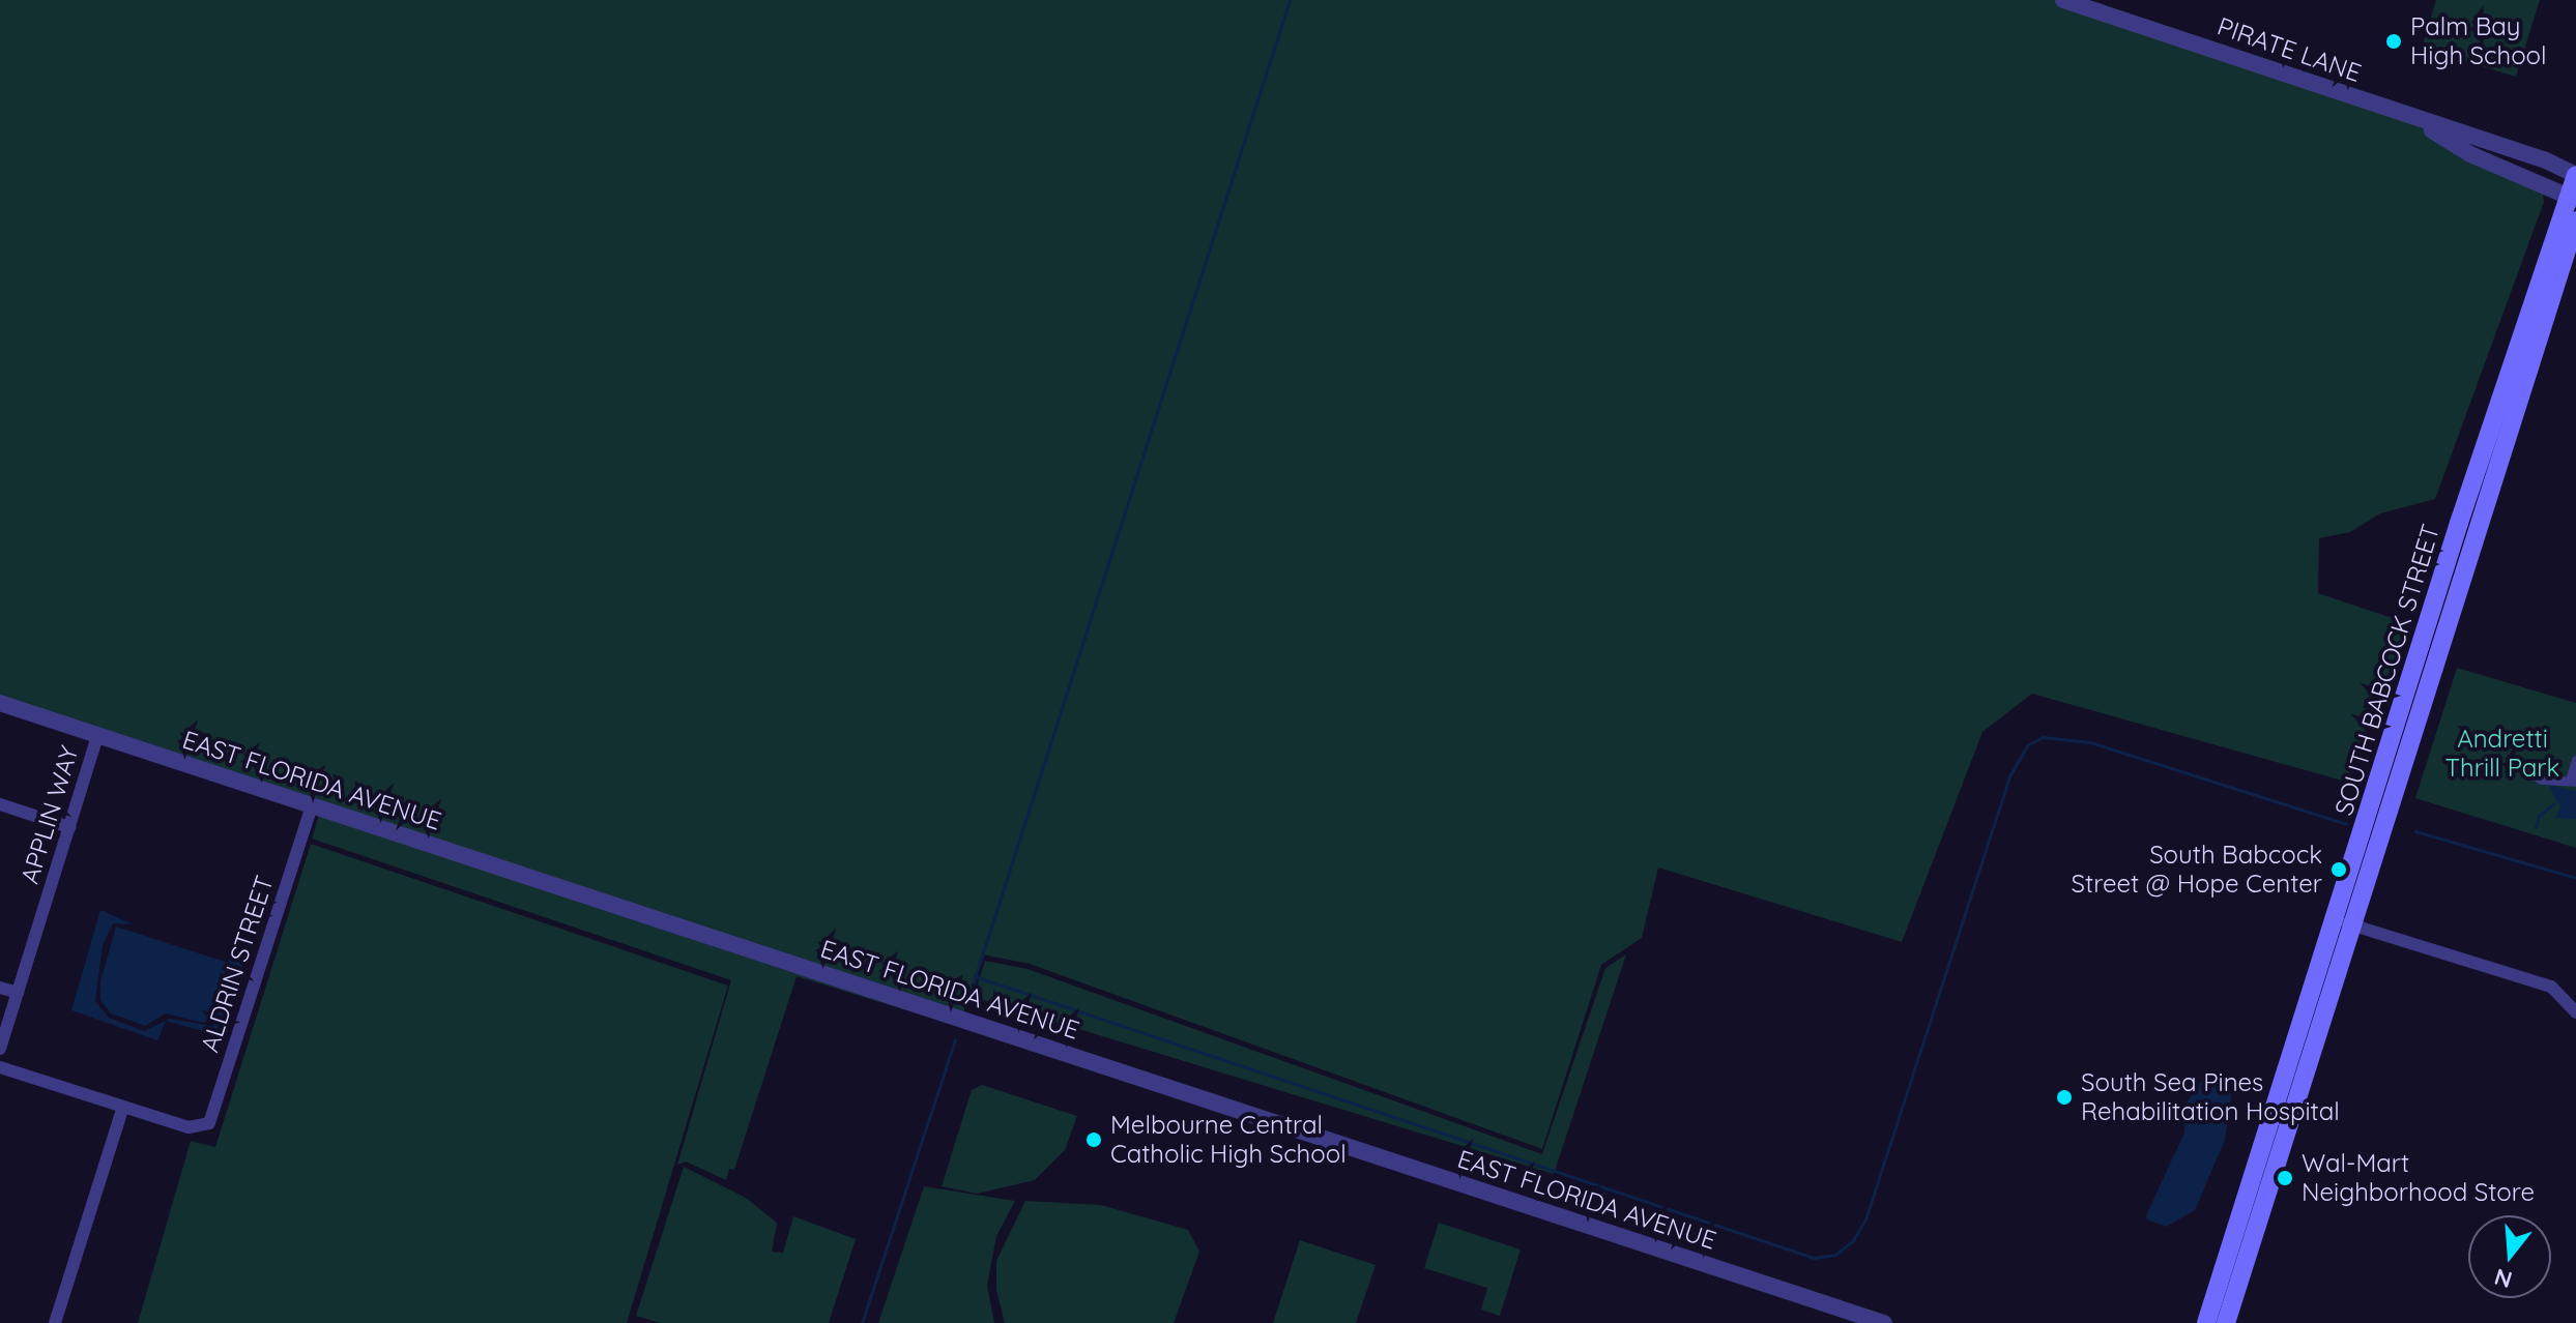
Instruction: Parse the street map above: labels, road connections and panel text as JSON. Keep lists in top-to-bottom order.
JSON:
{
  "streets": {
    "main road": ["SOUTH BABCOCK STREET"],
    "street": [
      "PIRATE LANE",
      "EAST FLORIDA AVENUE",
      "APPLIN WAY",
      "ALDRIN STREET"
    ]
  },
  "crossings": [
    ["PIRATE LANE", "SOUTH BABCOCK STREET"],
    ["EAST FLORIDA AVENUE", "APPLIN WAY"],
    ["EAST FLORIDA AVENUE", "ALDRIN STREET"]
  ],
  "parks": ["Andretti Thrill Park"],
  "places": [
    "Palm Bay High School",
    "South Babcock Street @ Hope Center",
    "South Sea Pines Rehabilitation Hospital",
    "Melbourne Central Catholic High School",
    "Wal-Mart Neighborhood Store"
  ],
  "north": "bottom"
}
